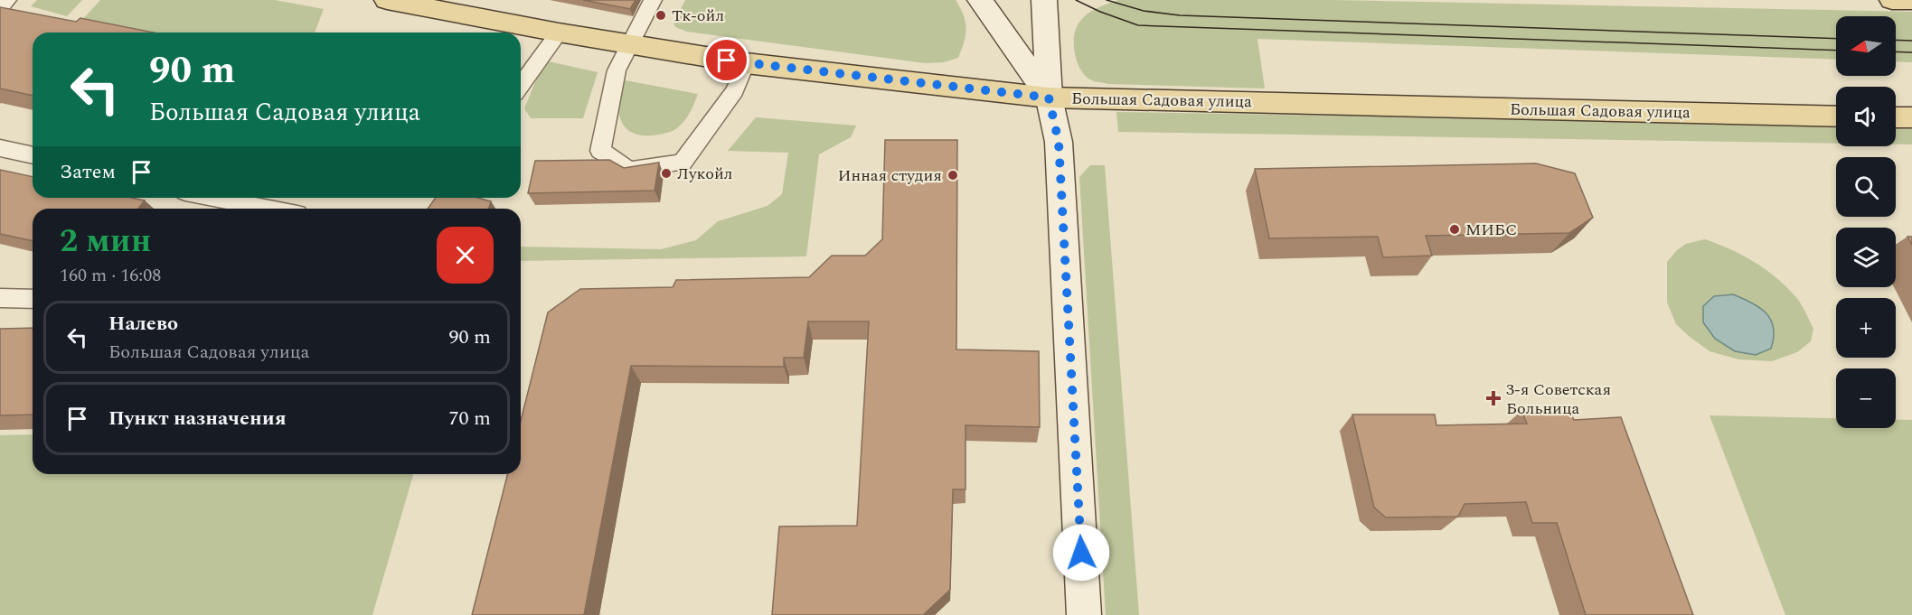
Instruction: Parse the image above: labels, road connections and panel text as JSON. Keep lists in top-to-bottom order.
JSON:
{
  "streets": {
    "main road": ["Большая Садовая улица"]
  },
  "places": {
    "other": [
      "Тк-ойл",
      "Лукойл",
      "Инная студия",
      "МИБС"
    ],
    "health": ["3-я Советская Больница"]
  },
  "north": "left",
  "page": {
    "map_buttons": ["+", "−"],
    "turn": ["90 m", "Большая Садовая улица"],
    "then": "Затем",
    "heading": ["2 мин", "160 m · 16:08"],
    "list": [
      {
        "name": "Налево",
        "note": "Большая Садовая улица",
        "value": "90 m"
      },
      {
        "name": "Пункт назначения",
        "value": "70 m"
      }
    ]
  }
}
